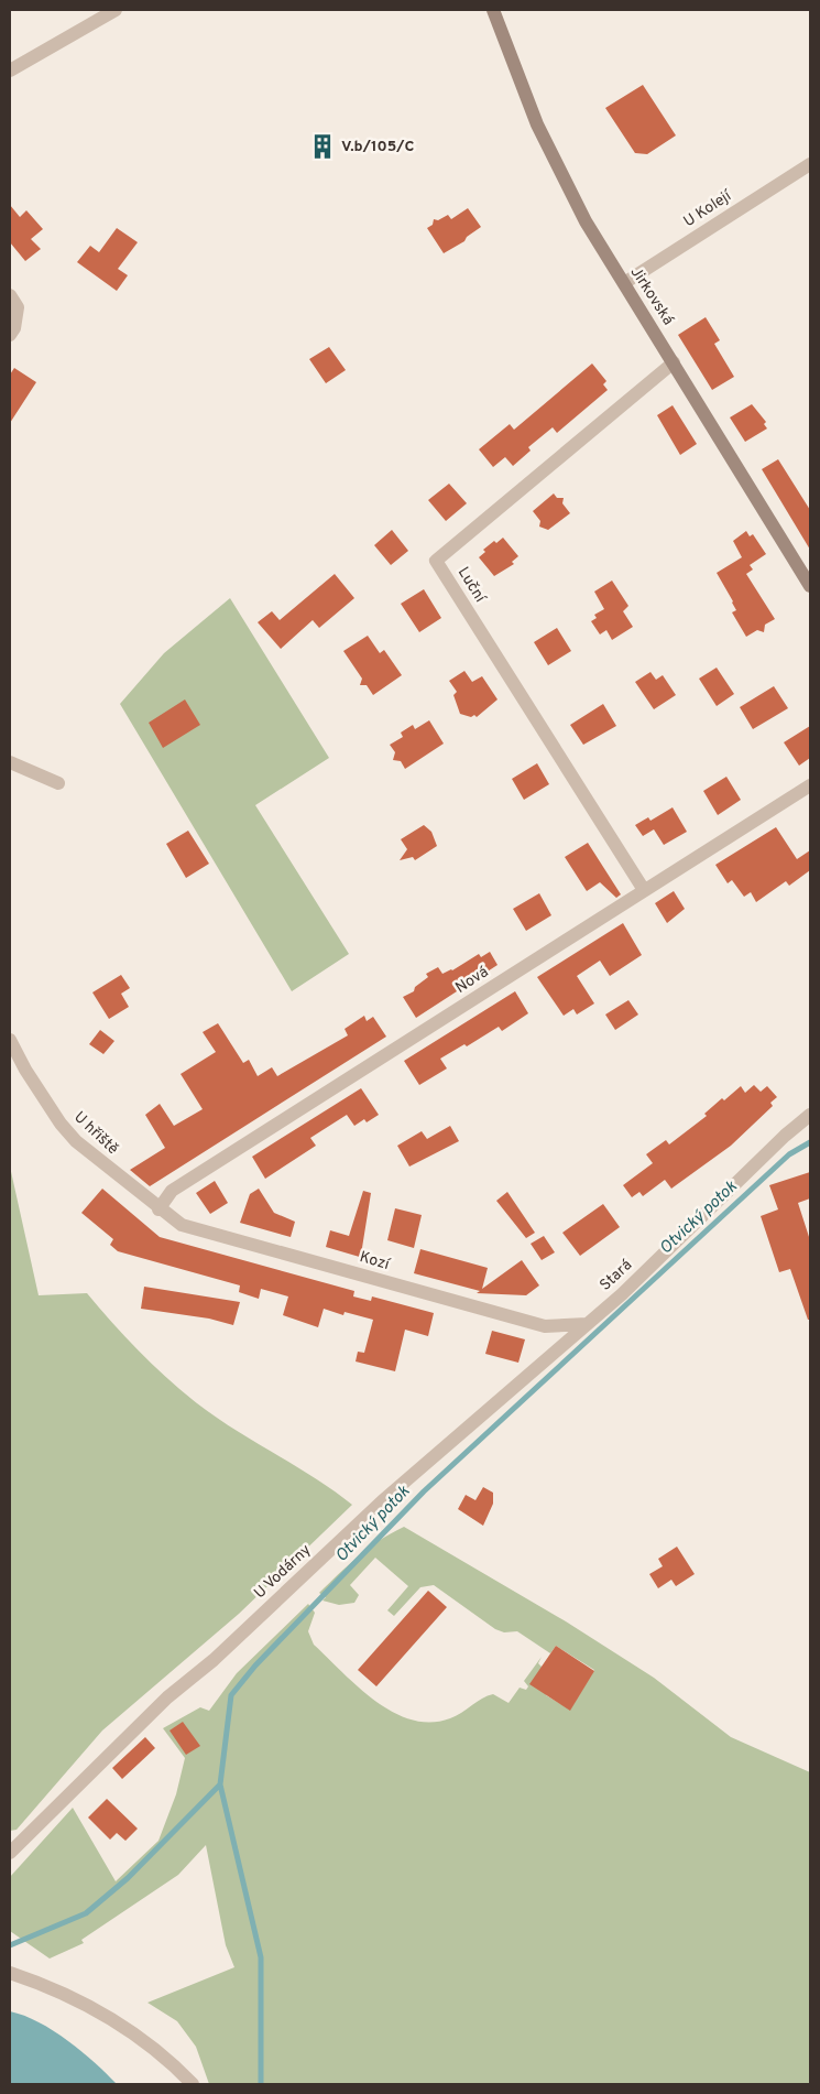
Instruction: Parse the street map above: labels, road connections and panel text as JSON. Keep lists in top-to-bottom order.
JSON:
{
  "streets": {
    "main road": ["Jirkovská"],
    "street": [
      "U Kolejí",
      "Luční",
      "Nová",
      "U hřiště",
      "Kozí",
      "Stará",
      "U Vodárny"
    ]
  },
  "crossings": [
    ["U Kolejí", "Jirkovská"],
    ["Jirkovská", "Luční"],
    ["Luční", "Nová"],
    ["Nová", "U hřiště"],
    ["Nová", "Kozí"],
    ["U hřiště", "Kozí"],
    ["Kozí", "Stará"],
    ["Kozí", "U Vodárny"],
    ["Stará", "U Vodárny"]
  ],
  "water": ["Otvický potok"],
  "places": {
    "building": ["V.b/105/C"]
  }
}
